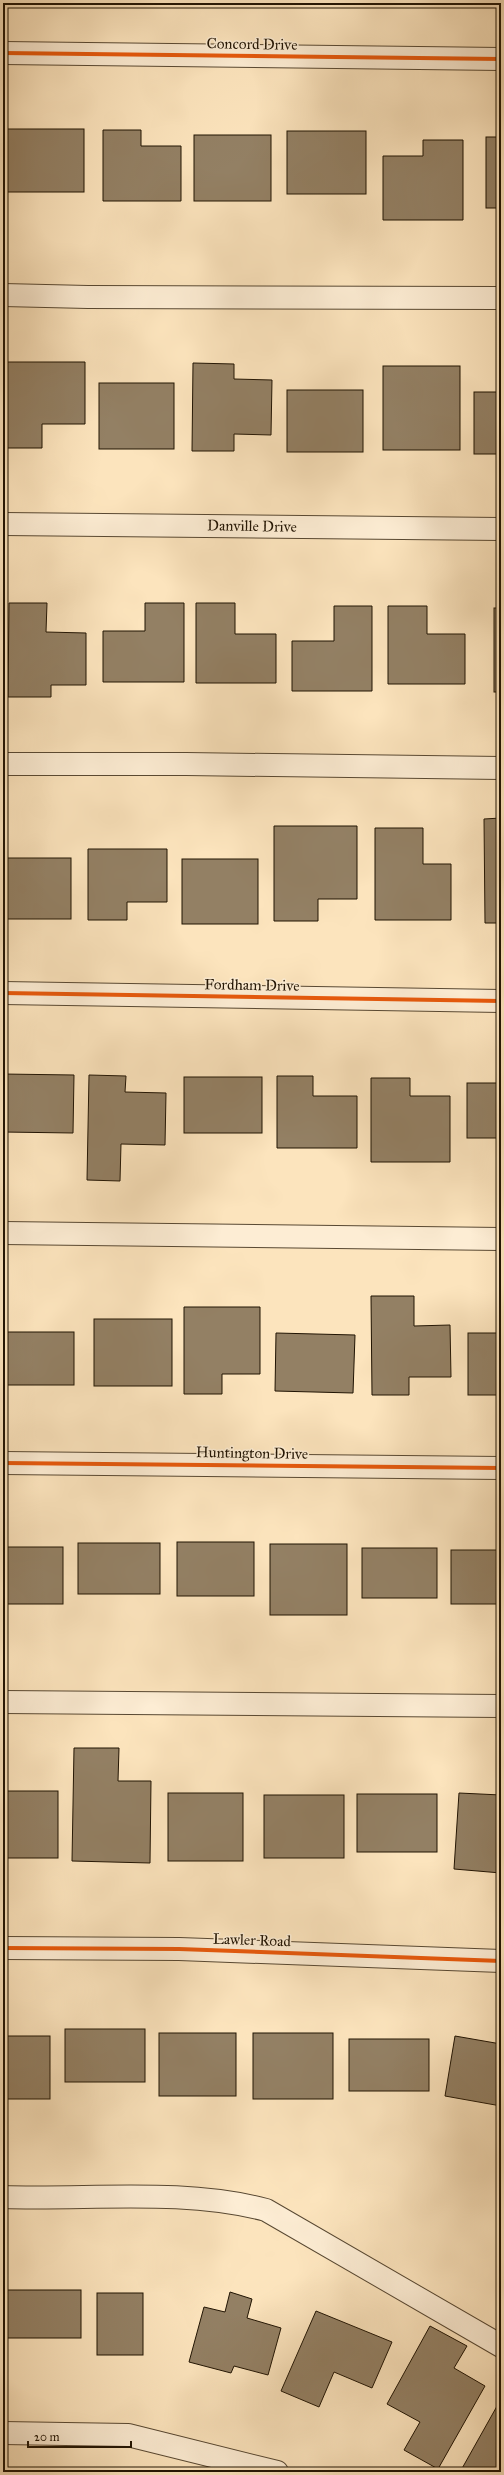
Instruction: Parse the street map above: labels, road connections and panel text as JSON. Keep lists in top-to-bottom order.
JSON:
{
  "streets": {
    "street": [
      "Concord Drive",
      "Danville Drive",
      "Fordham Drive",
      "Huntington Drive",
      "Lawler Road"
    ]
  },
  "scale_bar": "20 m"
}
